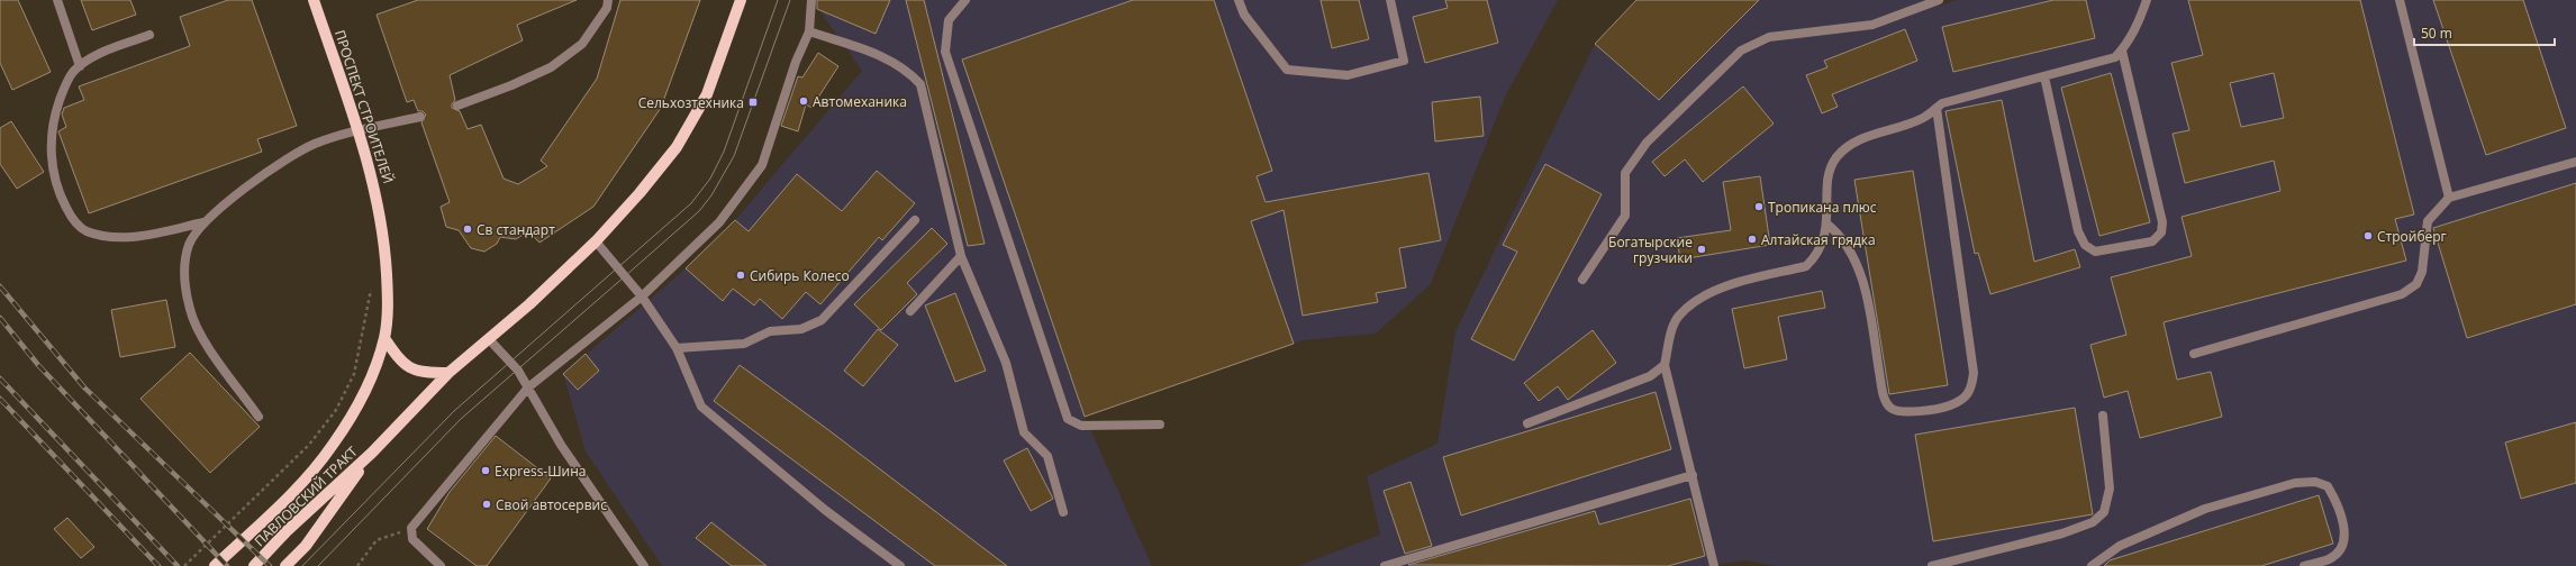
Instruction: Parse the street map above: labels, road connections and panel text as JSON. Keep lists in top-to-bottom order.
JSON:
{
  "streets": {
    "main road": ["ПРОСПЕКТ СТРОИТЕЛЕЙ", "ПАВЛОВСКИЙ ТРАКТ"]
  },
  "places": {
    "other": [
      "Автомеханика",
      "Тропикана плюс",
      "Св стандарт",
      "Стройберг",
      "Алтайская грядка",
      "Богатырские грузчики",
      "Сибирь Колесо",
      "Express-Шина",
      "Свой автосервис"
    ],
    "transit": ["Сельхозтехника"]
  },
  "scale_bar": "50 m"
}
